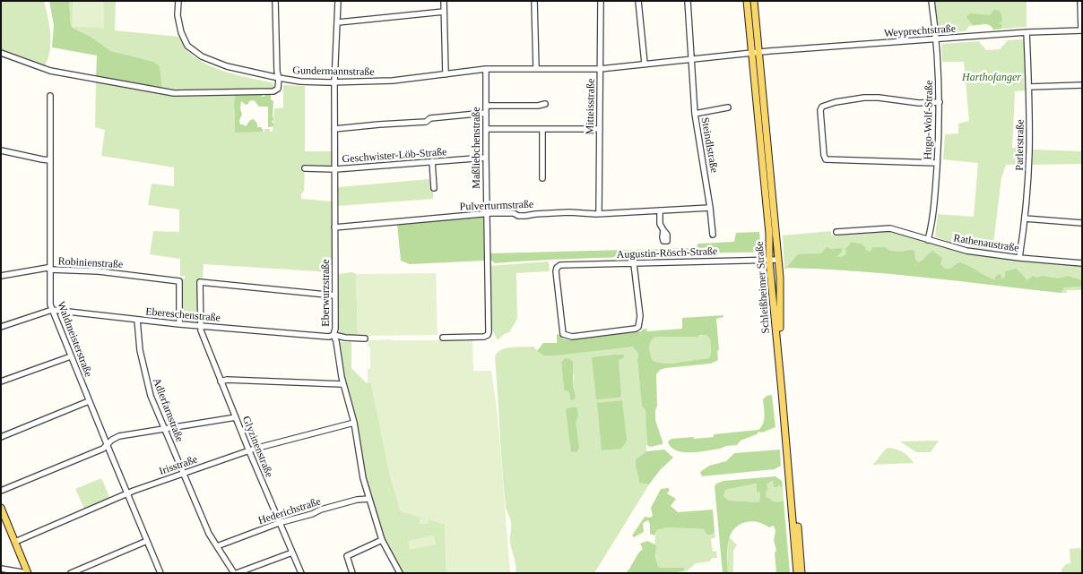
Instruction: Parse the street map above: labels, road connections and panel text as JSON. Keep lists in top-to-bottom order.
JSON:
{
  "streets": {
    "main road": ["Schleißheimer Straße"],
    "street": [
      "Weyprechtstraße",
      "Gundermannstraße",
      "Mitteisstraße",
      "Hugo-Wolf-Straße",
      "Steindlstraße",
      "Parlerstraße",
      "Maßliebchenstraße",
      "Geschwister-Löb-Straße",
      "Pulverturmstraße",
      "Rathenaustraße",
      "Augustin-Rösch-Straße",
      "Robinienstraße",
      "Eberwurzstraße",
      "Ebereschenstraße",
      "Waldmeisterstraße",
      "Adlerfarnstraße",
      "Glyzinenstraße",
      "Irisstraße",
      "Hederichstraße"
    ]
  },
  "crossings": [
    ["Weyprechtstraße", "Gundermannstraße"],
    ["Weyprechtstraße", "Hugo-Wolf-Straße"],
    ["Weyprechtstraße", "Steindlstraße"],
    ["Weyprechtstraße", "Parlerstraße"],
    ["Weyprechtstraße", "Schleißheimer Straße"],
    ["Gundermannstraße", "Mitteisstraße"],
    ["Gundermannstraße", "Steindlstraße"],
    ["Gundermannstraße", "Maßliebchenstraße"],
    ["Gundermannstraße", "Eberwurzstraße"],
    ["Mitteisstraße", "Pulverturmstraße"],
    ["Hugo-Wolf-Straße", "Rathenaustraße"],
    ["Steindlstraße", "Pulverturmstraße"],
    ["Parlerstraße", "Rathenaustraße"],
    ["Maßliebchenstraße", "Geschwister-Löb-Straße"],
    ["Maßliebchenstraße", "Pulverturmstraße"],
    ["Geschwister-Löb-Straße", "Eberwurzstraße"],
    ["Pulverturmstraße", "Eberwurzstraße"],
    ["Augustin-Rösch-Straße", "Schleißheimer Straße"],
    ["Robinienstraße", "Ebereschenstraße"],
    ["Robinienstraße", "Waldmeisterstraße"],
    ["Eberwurzstraße", "Ebereschenstraße"],
    ["Eberwurzstraße", "Irisstraße"],
    ["Eberwurzstraße", "Hederichstraße"],
    ["Ebereschenstraße", "Waldmeisterstraße"],
    ["Ebereschenstraße", "Adlerfarnstraße"],
    ["Ebereschenstraße", "Glyzinenstraße"],
    ["Waldmeisterstraße", "Irisstraße"],
    ["Adlerfarnstraße", "Irisstraße"],
    ["Adlerfarnstraße", "Hederichstraße"],
    ["Glyzinenstraße", "Irisstraße"],
    ["Glyzinenstraße", "Hederichstraße"]
  ],
  "parks": ["Harthofanger"]
}
